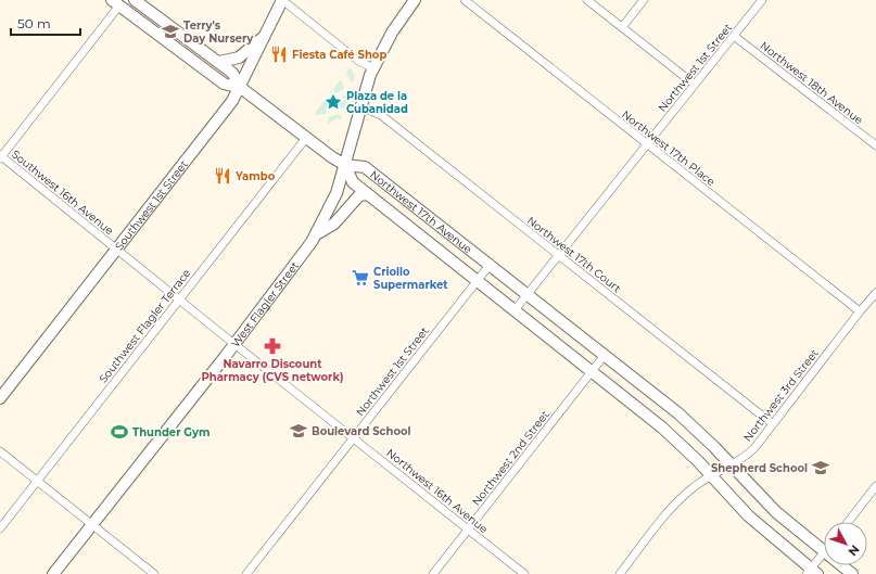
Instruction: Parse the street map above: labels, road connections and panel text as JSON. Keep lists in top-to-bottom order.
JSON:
{
  "streets": {
    "main road": ["Southwest 1st Street", "Northwest 17th Avenue", "West Flagler Street"],
    "street": [
      "Northwest 1st Street",
      "Northwest 18th Avenue",
      "Northwest 17th Place",
      "Southwest 16th Avenue",
      "Northwest 17th Court",
      "Southwest Flagler Terrace",
      "Northwest 3rd Street",
      "Northwest 2nd Street",
      "Northwest 16th Avenue"
    ]
  },
  "crossings": [
    ["Northwest 1st Street", "Northwest 18th Avenue"],
    ["Northwest 1st Street", "Northwest 17th Place"],
    ["Northwest 1st Street", "Northwest 17th Avenue"],
    ["Northwest 1st Street", "Northwest 17th Court"],
    ["Northwest 1st Street", "Northwest 16th Avenue"],
    ["Northwest 17th Place", "Northwest 3rd Street"],
    ["Southwest 16th Avenue", "Southwest 1st Street"],
    ["Southwest 16th Avenue", "West Flagler Street"],
    ["Southwest 16th Avenue", "Southwest Flagler Terrace"],
    ["Southwest 16th Avenue", "Northwest 16th Avenue"],
    ["Northwest 17th Avenue", "West Flagler Street"],
    ["Northwest 17th Avenue", "Northwest 3rd Street"],
    ["Northwest 17th Avenue", "Northwest 2nd Street"],
    ["Northwest 17th Court", "West Flagler Street"],
    ["Northwest 17th Court", "Northwest 3rd Street"],
    ["West Flagler Street", "Northwest 16th Avenue"],
    ["Northwest 2nd Street", "Northwest 16th Avenue"]
  ],
  "places": {
    "school or university": ["Terry's Day Nursery", "Boulevard School", "Shepherd School"],
    "restaurant": ["Fiesta Café Shop", "Yambo"],
    "place": ["Plaza de la Cubanidad"],
    "supermarket": ["Criollo Supermarket"],
    "pharmacy": ["Navarro Discount Pharmacy (CVS network)"],
    "sports": ["Thunder Gym"]
  },
  "scale_bar": "50 m",
  "north": "bottom right"
}
